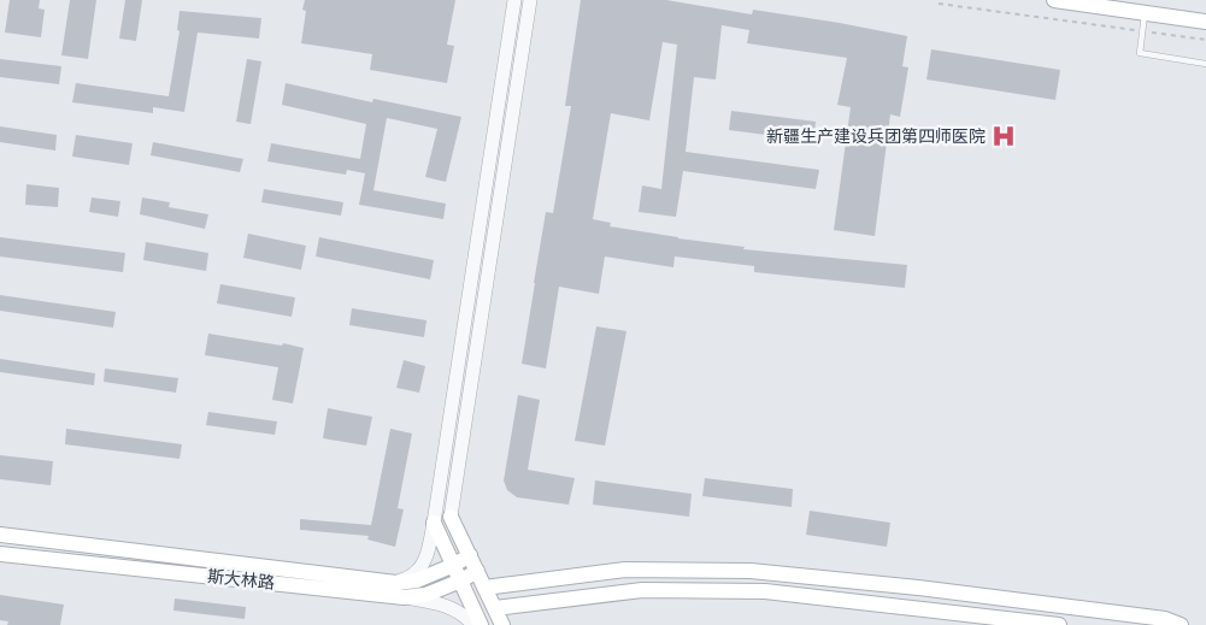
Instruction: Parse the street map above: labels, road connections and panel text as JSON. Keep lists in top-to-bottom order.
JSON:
{
  "streets": {
    "main road": ["斯大林路"]
  },
  "places": {
    "hospital": ["新疆生产建设兵团第四师医院"]
  }
}
